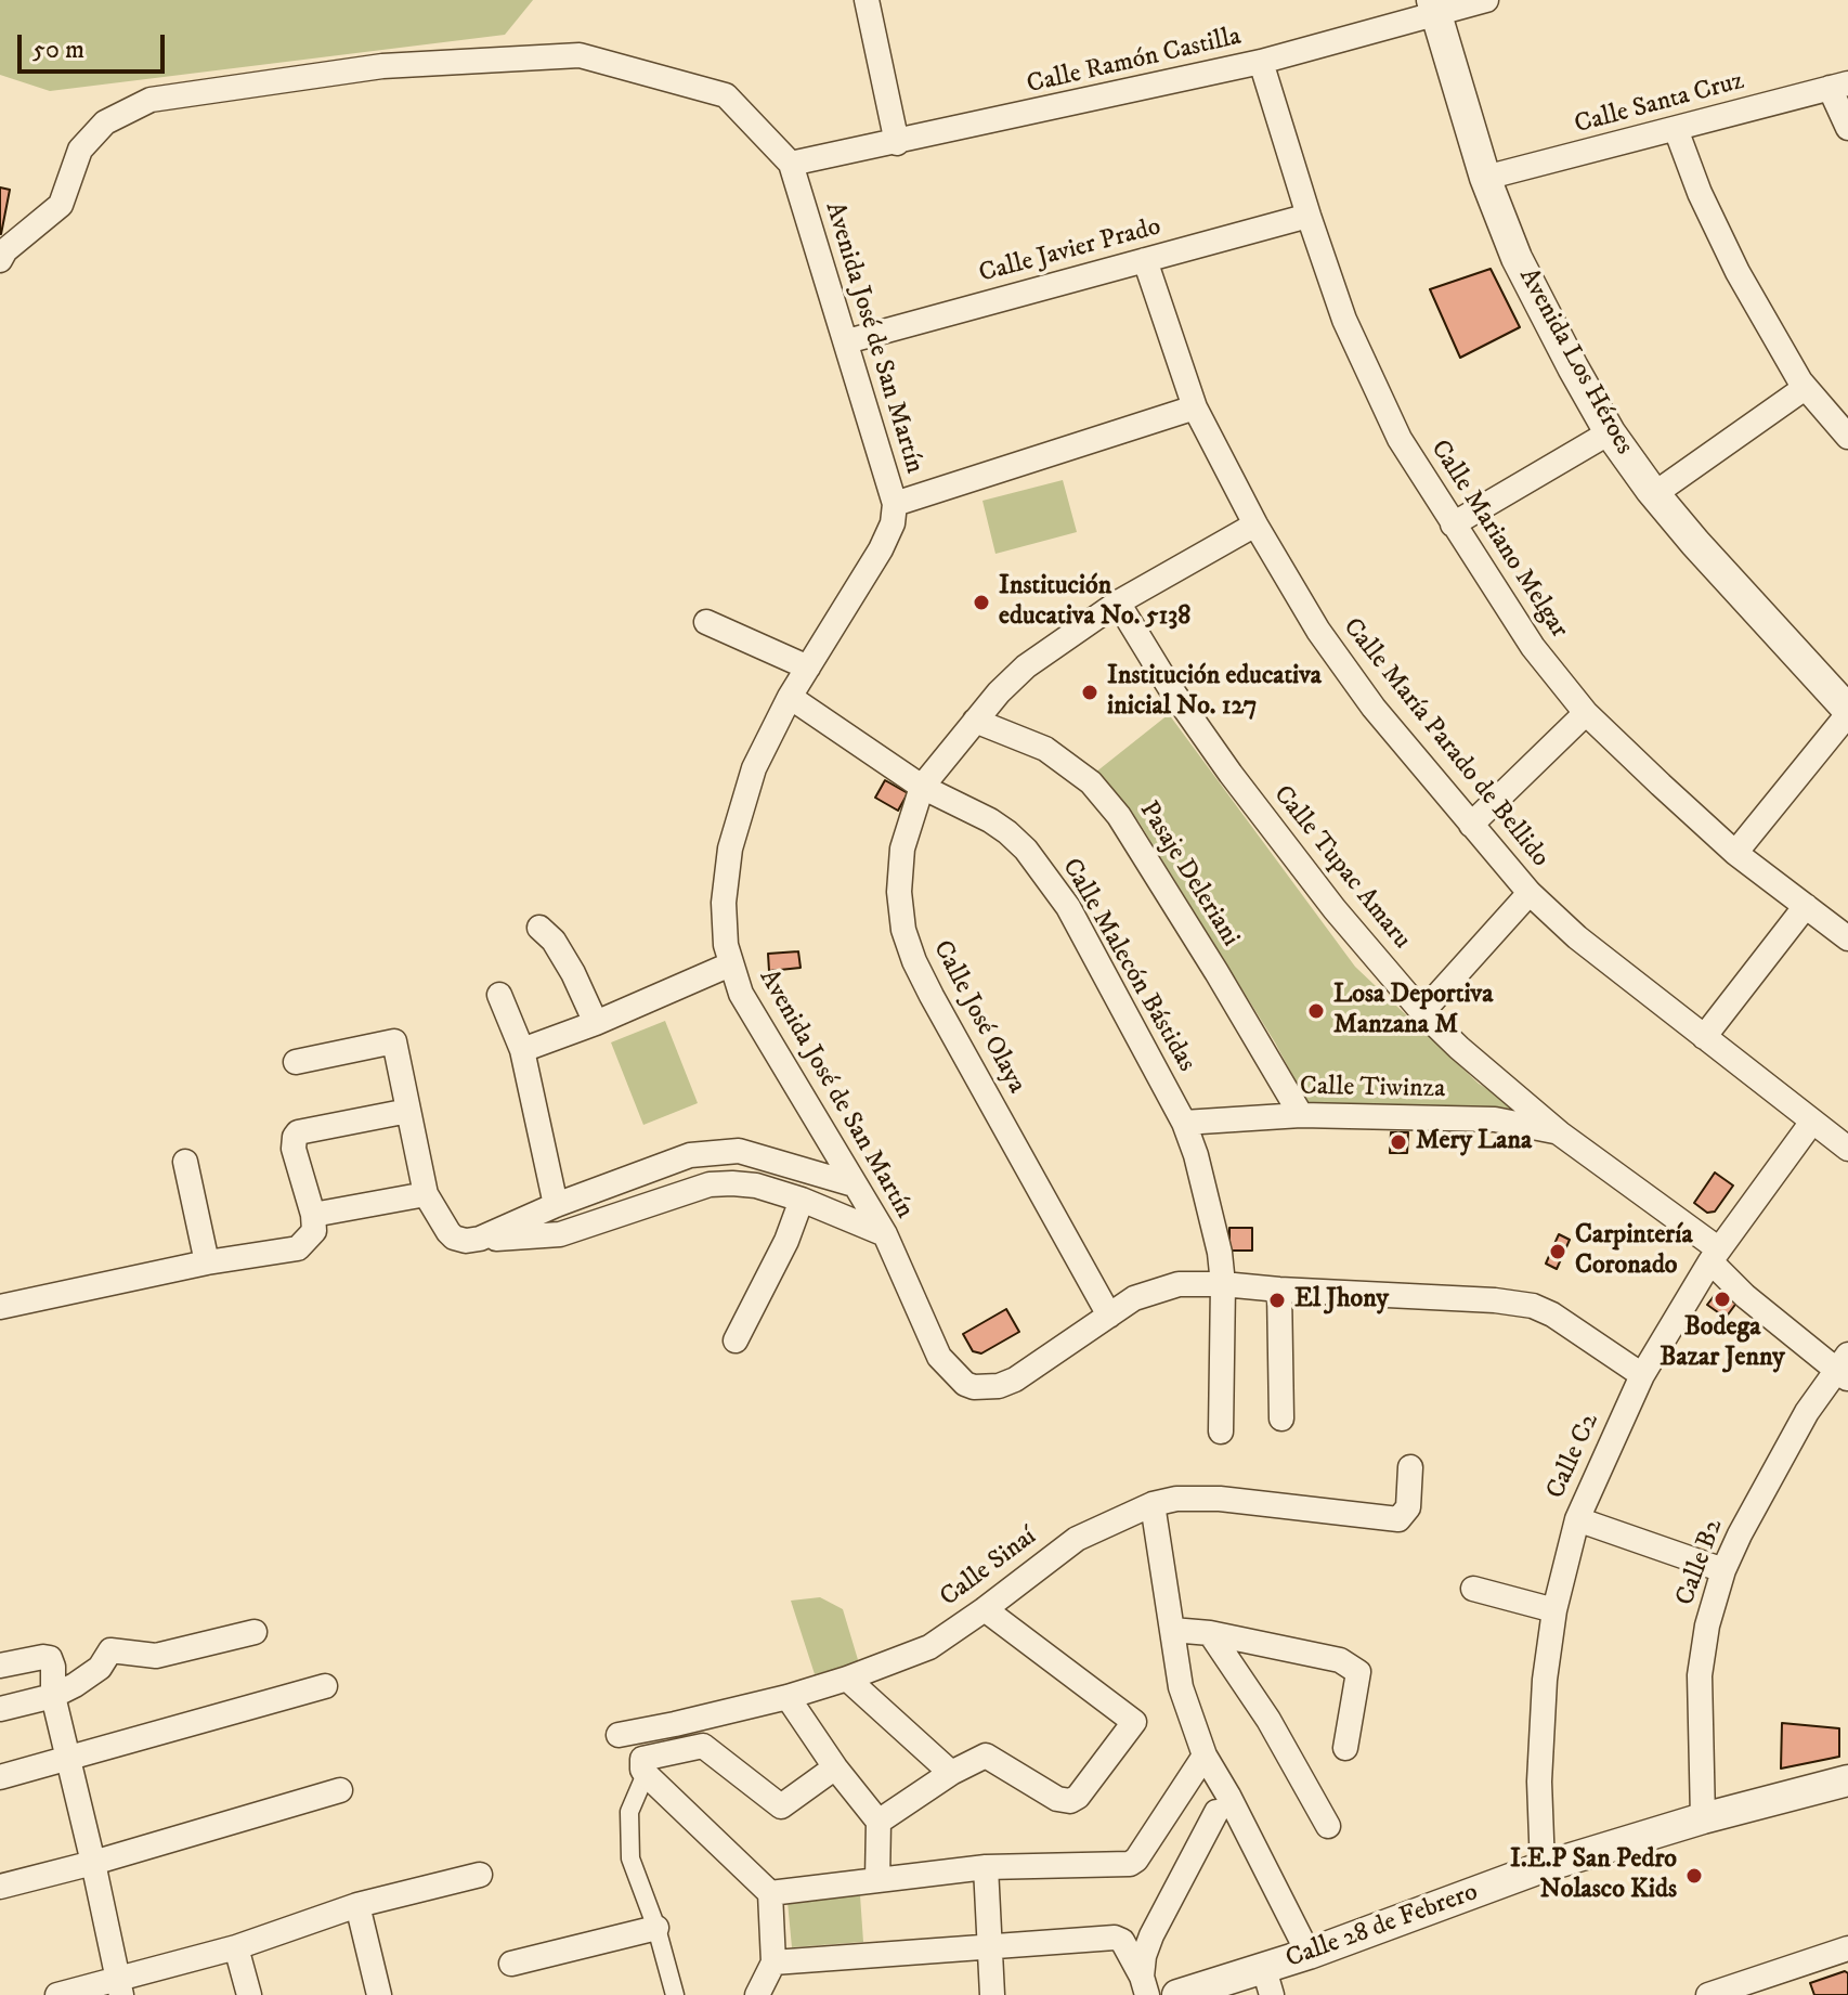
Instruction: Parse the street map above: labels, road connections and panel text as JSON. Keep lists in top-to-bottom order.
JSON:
{
  "streets": {
    "street": [
      "Calle Ramón Castilla",
      "Calle Santa Cruz",
      "Calle Javier Prado",
      "Avenida José de San Martín",
      "Avenida Los Héroes",
      "Calle Mariano Melgar",
      "Calle María Parado de Bellido",
      "Calle Tupac Amaru",
      "Pasaje Deleriani",
      "Calle Malecón Bástidas",
      "Calle José Olaya",
      "Calle Tiwinza",
      "Calle C2",
      "Calle B2",
      "Calle Sinaí",
      "Calle 28 de Febrero"
    ]
  },
  "crossings": [
    ["Calle Ramón Castilla", "Avenida José de San Martín"],
    ["Calle Ramón Castilla", "Avenida Los Héroes"],
    ["Calle Ramón Castilla", "Calle Mariano Melgar"],
    ["Calle Santa Cruz", "Avenida Los Héroes"],
    ["Calle Javier Prado", "Avenida José de San Martín"],
    ["Calle Javier Prado", "Calle Mariano Melgar"],
    ["Calle Javier Prado", "Calle María Parado de Bellido"],
    ["Avenida José de San Martín", "Calle Malecón Bástidas"],
    ["Avenida José de San Martín", "Calle José Olaya"],
    ["Avenida José de San Martín", "Calle C2"],
    ["Calle María Parado de Bellido", "Calle José Olaya"],
    ["Calle María Parado de Bellido", "Calle C2"],
    ["Calle Tupac Amaru", "Calle José Olaya"],
    ["Calle Tupac Amaru", "Calle Tiwinza"],
    ["Calle Tupac Amaru", "Calle C2"],
    ["Calle Tupac Amaru", "Calle B2"],
    ["Pasaje Deleriani", "Calle José Olaya"],
    ["Pasaje Deleriani", "Calle Tiwinza"],
    ["Calle Malecón Bástidas", "Calle José Olaya"],
    ["Calle Malecón Bástidas", "Calle Tiwinza"],
    ["Calle C2", "Calle 28 de Febrero"],
    ["Calle B2", "Calle 28 de Febrero"]
  ],
  "places": [
    "Institución educativa No. 5138",
    "Institución educativa inicial No. 127",
    "Losa Deportiva Manzana M",
    "Mery Lana",
    "Carpintería Coronado",
    "Bodega Bazar Jenny",
    "El Jhony",
    "I.E.P San Pedro Nolasco Kids"
  ],
  "scale_bar": "50 m"
}
